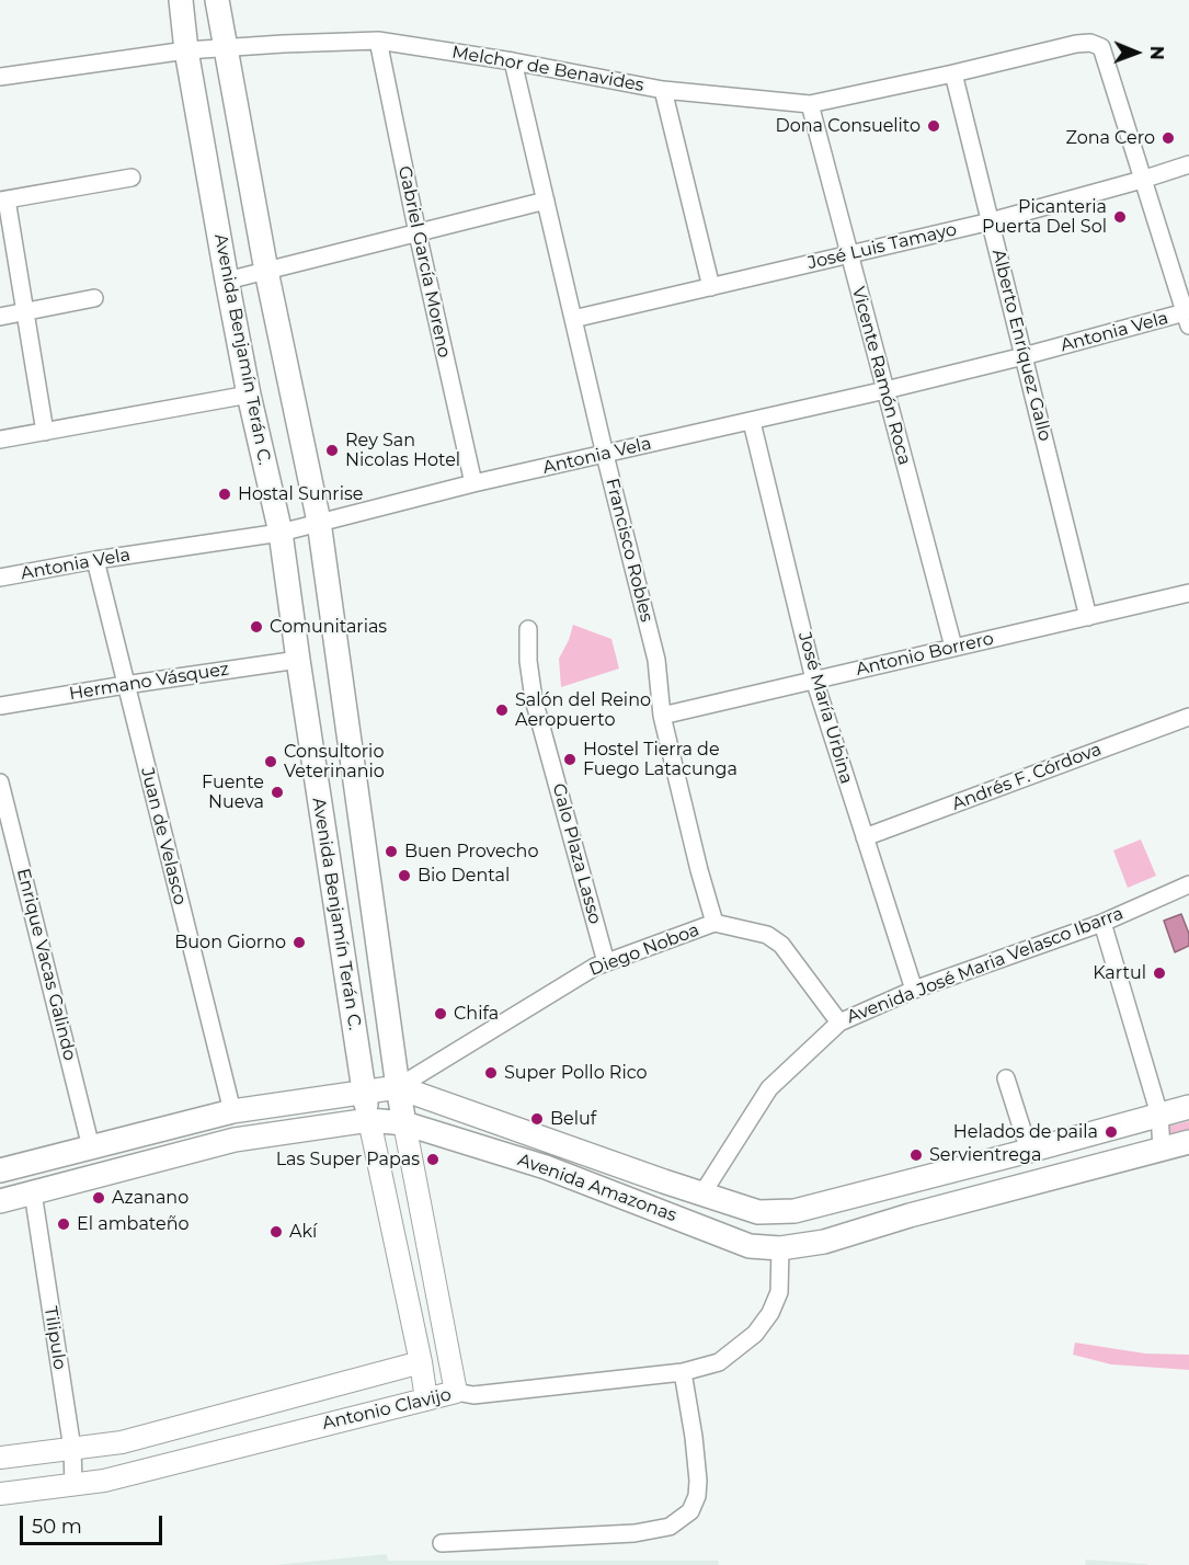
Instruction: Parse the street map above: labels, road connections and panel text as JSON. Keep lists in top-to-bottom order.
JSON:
{
  "streets": {
    "main road": ["Avenida Benjamín Terán C.", "Avenida Amazonas"],
    "street": [
      "Melchor de Benavides",
      "José Luis Tamayo",
      "Gabriel García Moreno",
      "Antonia Vela",
      "Alberto Enríquez Gallo",
      "Vicente Ramón Roca",
      "Francisco Robles",
      "Antonio Borrero",
      "Hermano Vásquez",
      "José María Urbina",
      "Andrés F. Córdova",
      "Juan de Velasco",
      "Galo Plaza Lasso",
      "Diego Noboa",
      "Enrique Vacas Galindo",
      "Avenida José Maria Velasco Ibarra",
      "Tilipulo",
      "Antonio Clavijo"
    ]
  },
  "crossings": [
    ["Melchor de Benavides", "José Luis Tamayo"],
    ["Melchor de Benavides", "Gabriel García Moreno"],
    ["Melchor de Benavides", "Alberto Enríquez Gallo"],
    ["Melchor de Benavides", "Avenida Benjamín Terán C."],
    ["Melchor de Benavides", "Vicente Ramón Roca"],
    ["Melchor de Benavides", "Francisco Robles"],
    ["José Luis Tamayo", "Alberto Enríquez Gallo"],
    ["José Luis Tamayo", "Vicente Ramón Roca"],
    ["José Luis Tamayo", "Francisco Robles"],
    ["Gabriel García Moreno", "Antonia Vela"],
    ["Antonia Vela", "Alberto Enríquez Gallo"],
    ["Antonia Vela", "Avenida Benjamín Terán C."],
    ["Antonia Vela", "Vicente Ramón Roca"],
    ["Antonia Vela", "Francisco Robles"],
    ["Antonia Vela", "José María Urbina"],
    ["Antonia Vela", "Juan de Velasco"],
    ["Alberto Enríquez Gallo", "Antonio Borrero"],
    ["Avenida Benjamín Terán C.", "Hermano Vásquez"],
    ["Avenida Benjamín Terán C.", "Diego Noboa"],
    ["Avenida Benjamín Terán C.", "Avenida Amazonas"],
    ["Avenida Benjamín Terán C.", "Antonio Clavijo"],
    ["Vicente Ramón Roca", "Antonio Borrero"],
    ["Francisco Robles", "Antonio Borrero"],
    ["Francisco Robles", "Diego Noboa"],
    ["Antonio Borrero", "José María Urbina"],
    ["Hermano Vásquez", "Juan de Velasco"],
    ["José María Urbina", "Andrés F. Córdova"],
    ["José María Urbina", "Avenida José Maria Velasco Ibarra"],
    ["Galo Plaza Lasso", "Diego Noboa"],
    ["Diego Noboa", "Avenida José Maria Velasco Ibarra"],
    ["Diego Noboa", "Avenida Amazonas"],
    ["Avenida José Maria Velasco Ibarra", "Avenida Amazonas"],
    ["Avenida Amazonas", "Tilipulo"],
    ["Avenida Amazonas", "Antonio Clavijo"],
    ["Tilipulo", "Antonio Clavijo"]
  ],
  "places": [
    "Dona Consuelito",
    "Zona Cero",
    "Picanteria Puerta Del Sol",
    "Rey San Nicolas Hotel",
    "Hostal Sunrise",
    "Comunitarias",
    "Salón del Reino Aeropuerto",
    "Hostel Tierra de Fuego Latacunga",
    "Consultorio Veterinanio",
    "Fuente Nueva",
    "Buen Provecho",
    "Bio Dental",
    "Buon Giorno",
    "Kartul",
    "Chifa",
    "Super Pollo Rico",
    "Beluf",
    "Helados de paila",
    "Servientrega",
    "Las Super Papas",
    "Azanano",
    "El ambateño",
    "Akí"
  ],
  "scale_bar": "50 m",
  "north": "right"
}
